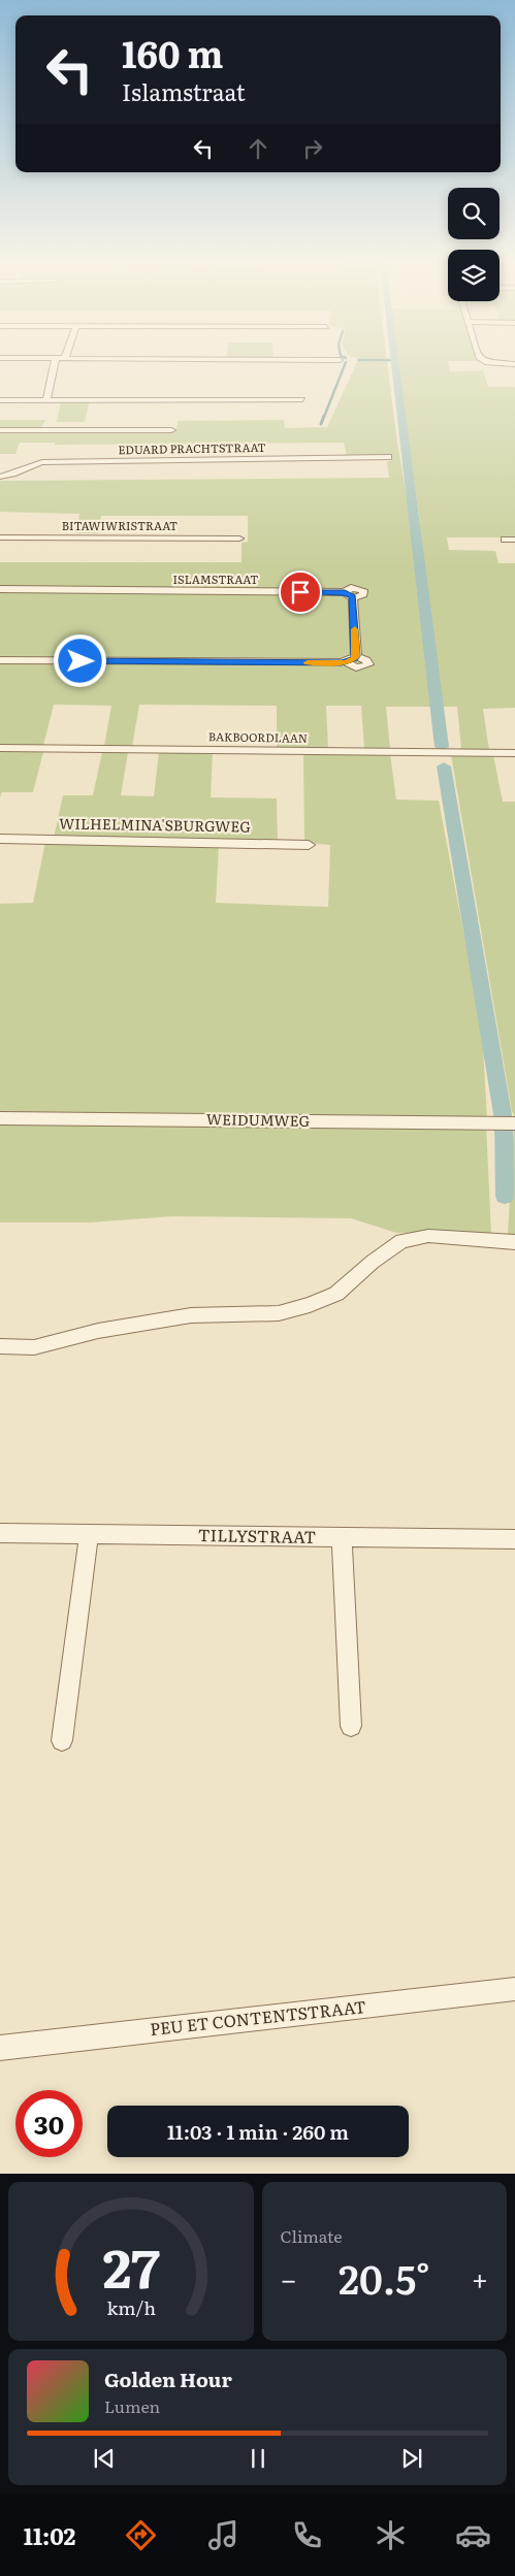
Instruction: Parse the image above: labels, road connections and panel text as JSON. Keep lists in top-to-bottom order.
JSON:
{
  "streets": {
    "street": [
      "EDUARD PRACHTSTRAAT",
      "BITAWIWRISTRAAT",
      "ISLAMSTRAAT",
      "BAKBOORDLAAN",
      "WILHELMINA'SBURGWEG",
      "WEIDUMWEG",
      "TILLYSTRAAT",
      "PEU ET CONTENTSTRAAT"
    ]
  },
  "page": {
    "turn": ["160 m", "Islamstraat"],
    "limit": "30",
    "trip": "11:03 · 1 min · 260 m",
    "tile": "Climate",
    "heat": ["−", "20.5°", "+"],
    "song": ["Golden Hour", "Lumen"],
    "tabs": "11:02",
    "gauge": ["27", "km/h"]
  }
}
